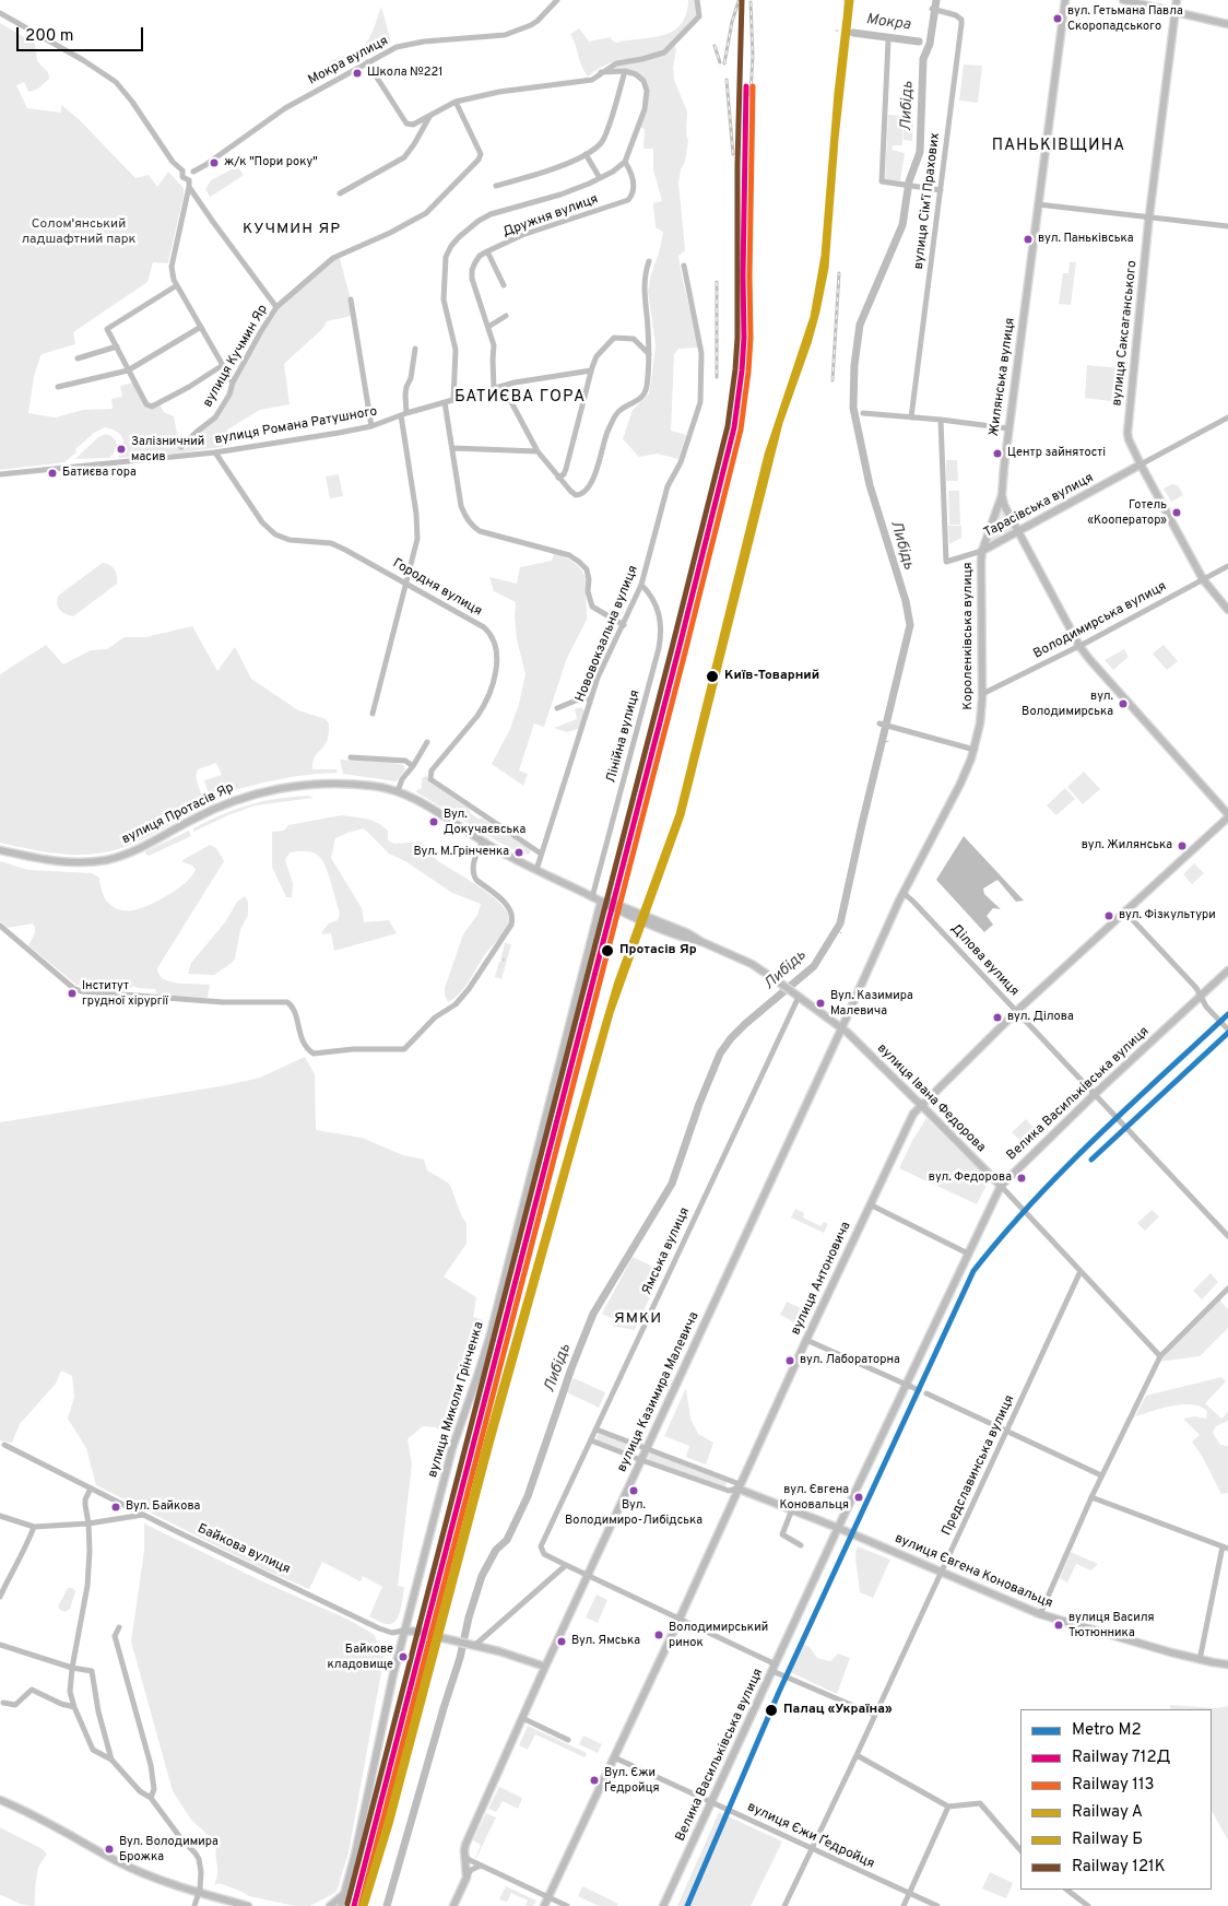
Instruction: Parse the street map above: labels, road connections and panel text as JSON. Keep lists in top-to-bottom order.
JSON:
{
  "streets": {
    "main road": [
      "вулиця Саксаганського",
      "Жилянська вулиця",
      "Тарасівська вулиця",
      "Короленківська вулиця",
      "вулиця Протасів Яр",
      "Велика Васильківська вулиця",
      "вулиця Івана Федорова",
      "вулиця Антоновича",
      "вулиця Казимира Малевича",
      "вулиця Миколи Грінченка",
      "Байкова вулиця",
      "вулиця Євгена Коновальця"
    ],
    "street": [
      "Мокра вулиця",
      "вулиця Сімʼї Прахових",
      "Дружня вулиця",
      "вулиця Кучмин Яр",
      "вулиця Романа Ратушного",
      "Городня вулиця",
      "Володимирська вулиця",
      "Нововокзальна вулиця",
      "Лінійна вулиця",
      "Ділова вулиця",
      "Ямська вулиця",
      "Предславинська вулиця",
      "вулиця Єжи Ґедройця"
    ]
  },
  "crossings": [
    ["Дружня вулиця", "вулиця Романа Ратушного"],
    ["вулиця Саксаганського", "Тарасівська вулиця"],
    ["вулиця Саксаганського", "Володимирська вулиця"],
    ["Жилянська вулиця", "Тарасівська вулиця"],
    ["Жилянська вулиця", "Володимирська вулиця"],
    ["Жилянська вулиця", "Короленківська вулиця"],
    ["Жилянська вулиця", "вулиця Антоновича"],
    ["вулиця Романа Ратушного", "Городня вулиця"],
    ["Тарасівська вулиця", "Короленківська вулиця"],
    ["Городня вулиця", "Нововокзальна вулиця"],
    ["Володимирська вулиця", "Короленківська вулиця"],
    ["Нововокзальна вулиця", "Лінійна вулиця"],
    ["Нововокзальна вулиця", "вулиця Протасів Яр"],
    ["Короленківська вулиця", "Ділова вулиця"],
    ["Короленківська вулиця", "вулиця Казимира Малевича"],
    ["Лінійна вулиця", "вулиця Протасів Яр"],
    ["вулиця Протасів Яр", "вулиця Івана Федорова"],
    ["вулиця Протасів Яр", "вулиця Миколи Грінченка"],
    ["Ділова вулиця", "Велика Васильківська вулиця"],
    ["Ділова вулиця", "вулиця Антоновича"],
    ["Ділова вулиця", "вулиця Казимира Малевича"],
    ["Велика Васильківська вулиця", "вулиця Івана Федорова"],
    ["Велика Васильківська вулиця", "вулиця Євгена Коновальця"],
    ["Велика Васильківська вулиця", "вулиця Єжи Ґедройця"],
    ["вулиця Івана Федорова", "Ямська вулиця"],
    ["вулиця Івана Федорова", "вулиця Антоновича"],
    ["вулиця Івана Федорова", "вулиця Казимира Малевича"],
    ["вулиця Івана Федорова", "вулиця Миколи Грінченка"],
    ["вулиця Івана Федорова", "Предславинська вулиця"],
    ["вулиця Антоновича", "вулиця Євгена Коновальця"],
    ["вулиця Антоновича", "вулиця Єжи Ґедройця"],
    ["вулиця Миколи Грінченка", "Байкова вулиця"],
    ["Предславинська вулиця", "вулиця Євгена Коновальця"],
    ["Предславинська вулиця", "вулиця Єжи Ґедройця"]
  ],
  "districts": [
    "ПАНЬКІВЩИНА",
    "КУЧМИН ЯР",
    "БАТИЄВА ГОРА",
    "ЯМКИ"
  ],
  "water": ["Мокра", "Либідь"],
  "parks": ["Солом'янський ладшафтний парк"],
  "places": [
    "вул. Гетьмана Павла Скоропадського",
    "Школа №221",
    "ж/к \"Пори року\"",
    "вул. Паньківська",
    "Залізничний масив",
    "Центр зайнятості",
    "Батиєва гора",
    "Готель «Кооператор»",
    "Київ-Товарний",
    "вул. Володимирська",
    "Вул. Докучаєвська",
    "вул. Жилянська",
    "Вул. М.Грінченка",
    "вул. Фізкультури",
    "Протасів Яр",
    "Інститут грудної хірургії",
    "Вул. Казимира Малевича",
    "вул. Ділова",
    "вул. Федорова",
    "вул. Лаборaторна",
    "Вул. Володимиро-Либідська",
    "вул. Євгена Коновальця",
    "Вул. Байкова",
    "вулиця Василя Тютюнника",
    "Володимирський ринок",
    "Вул. Ямська",
    "Байкове кладовище",
    "Палац «Україна»",
    "Вул. Єжи Ґедройця",
    "Вул. Володимира Брожка"
  ],
  "lines": [
    "rail line A",
    "rail line Б",
    "rail line 121К",
    "rail line 712Д",
    "rail line 113",
    "metro line M2"
  ],
  "legend": [
    "Metro M2",
    "Railway 712Д",
    "Railway 113",
    "Railway A",
    "Railway Б",
    "Railway 121К"
  ],
  "scale_bar": "200 m"
}
